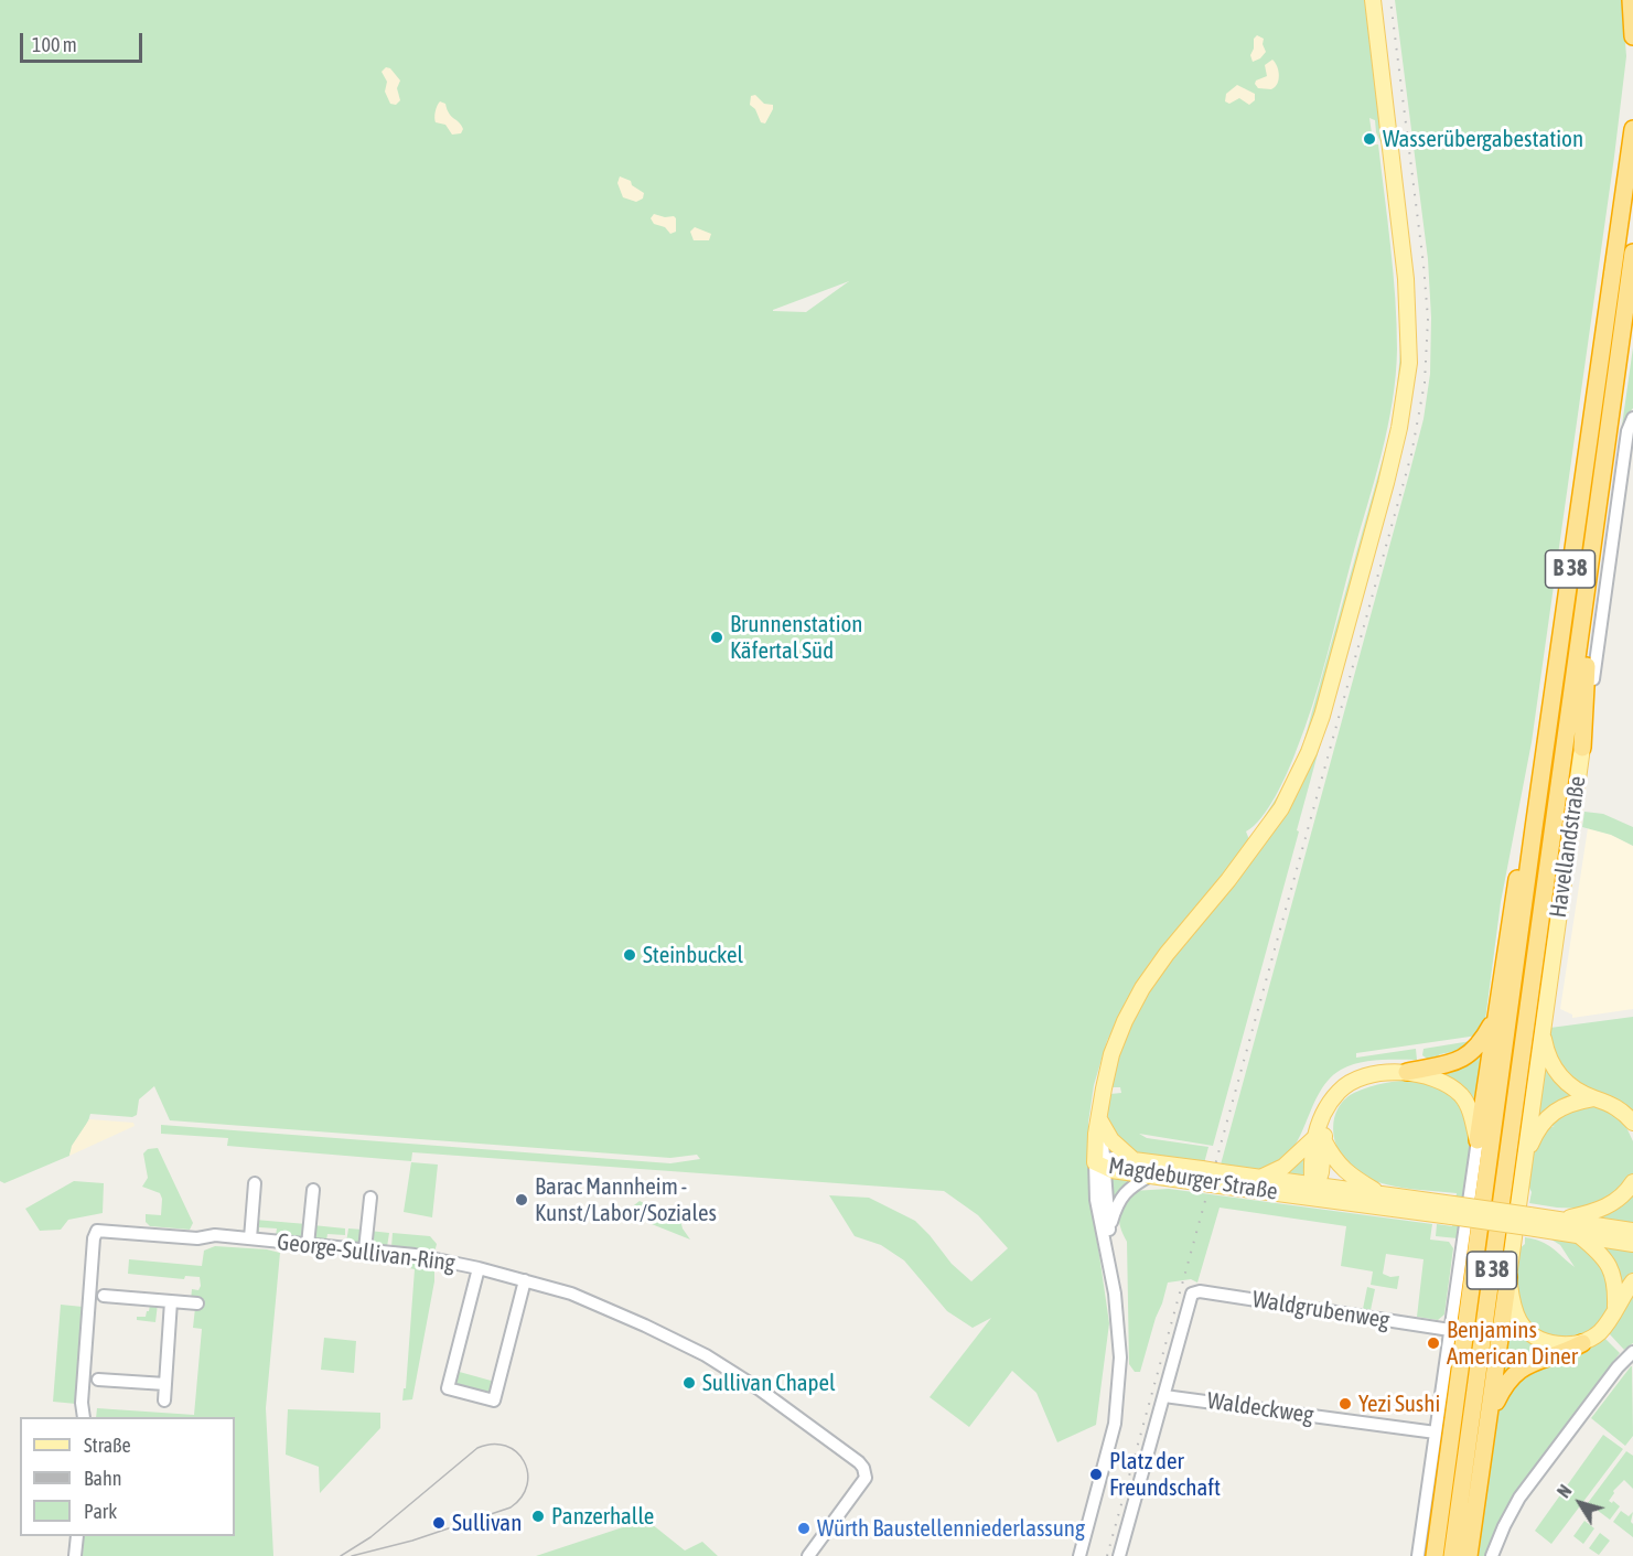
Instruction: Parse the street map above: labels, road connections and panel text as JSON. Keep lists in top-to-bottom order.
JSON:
{
  "streets": {
    "highway": ["B 38"],
    "main road": ["Havellandstraße", "Magdeburger Straße"],
    "street": ["George-Sullivan-Ring", "Waldgrubenweg", "Waldeckweg"]
  },
  "crossings": [
    ["B 38", "Havellandstraße"],
    ["Waldgrubenweg", "Waldeckweg"]
  ],
  "places": [
    "Wasserübergabestation",
    "Brunnenstation Käfertal Süd",
    "Steinbuckel",
    "Barac Mannheim - Kunst/Labor/Soziales",
    "Benjamins American Diner",
    "Sullivan Chapel",
    "Yezi Sushi",
    "Platz der Freundschaft",
    "Panzerhalle",
    "Sullivan",
    "Würth Baustellenniederlassung"
  ],
  "legend": ["Straße", "Bahn", "Park"],
  "scale_bar": "100 m",
  "north": "top left"
}
